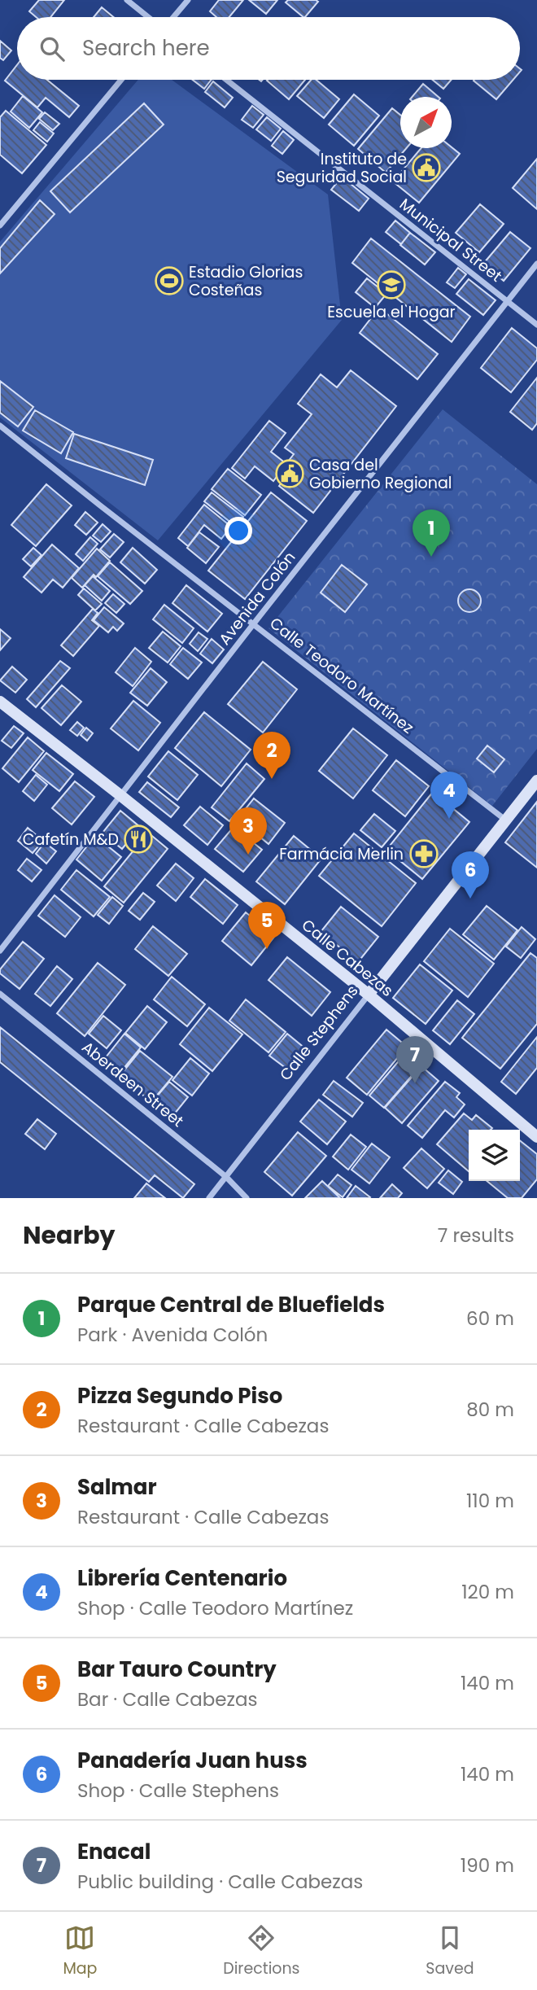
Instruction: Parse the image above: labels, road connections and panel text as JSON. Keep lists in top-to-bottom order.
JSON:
{
  "streets": {
    "street": [
      "Municipal Street",
      "Avenida Colón",
      "Calle Teodoro Martínez",
      "Calle Cabezas",
      "Calle Stephens",
      "Aberdeen Street"
    ]
  },
  "crossings": [
    ["Municipal Street", "Avenida Colón"],
    ["Avenida Colón", "Calle Teodoro Martínez"],
    ["Avenida Colón", "Calle Cabezas"],
    ["Calle Teodoro Martínez", "Calle Stephens"],
    ["Calle Cabezas", "Calle Stephens"],
    ["Calle Stephens", "Aberdeen Street"]
  ],
  "places": {
    "public building": ["Instituto de Seguridad Social", "Casa del Gobierno Regional"],
    "sports": ["Estadio Glorias Costeñas"],
    "school or university": ["Escuela el Hogar"],
    "restaurant": ["Cafetín M&D"],
    "pharmacy": ["Farmácia Merlin"]
  },
  "north": "top right",
  "page": {
    "search": "Search here",
    "pins": [
      "1",
      "2",
      "4",
      "3",
      "6",
      "5",
      "7"
    ],
    "heading": ["Nearby", "7 results"],
    "list": [
      {
        "mark": "1",
        "name": "Parque Central de Bluefields",
        "note": "Park · Avenida Colón",
        "value": "60 m"
      },
      {
        "mark": "2",
        "name": "Pizza Segundo Piso",
        "note": "Restaurant · Calle Cabezas",
        "value": "80 m"
      },
      {
        "mark": "3",
        "name": "Salmar",
        "note": "Restaurant · Calle Cabezas",
        "value": "110 m"
      },
      {
        "mark": "4",
        "name": "Librería Centenario",
        "note": "Shop · Calle Teodoro Martínez",
        "value": "120 m"
      },
      {
        "mark": "5",
        "name": "Bar Tauro Country",
        "note": "Bar · Calle Cabezas",
        "value": "140 m"
      },
      {
        "mark": "6",
        "name": "Panadería Juan huss",
        "note": "Shop · Calle Stephens",
        "value": "140 m"
      },
      {
        "mark": "7",
        "name": "Enacal",
        "note": "Public building · Calle Cabezas",
        "value": "190 m"
      }
    ],
    "nav": ["Map", "Directions", "Saved"]
  }
}
